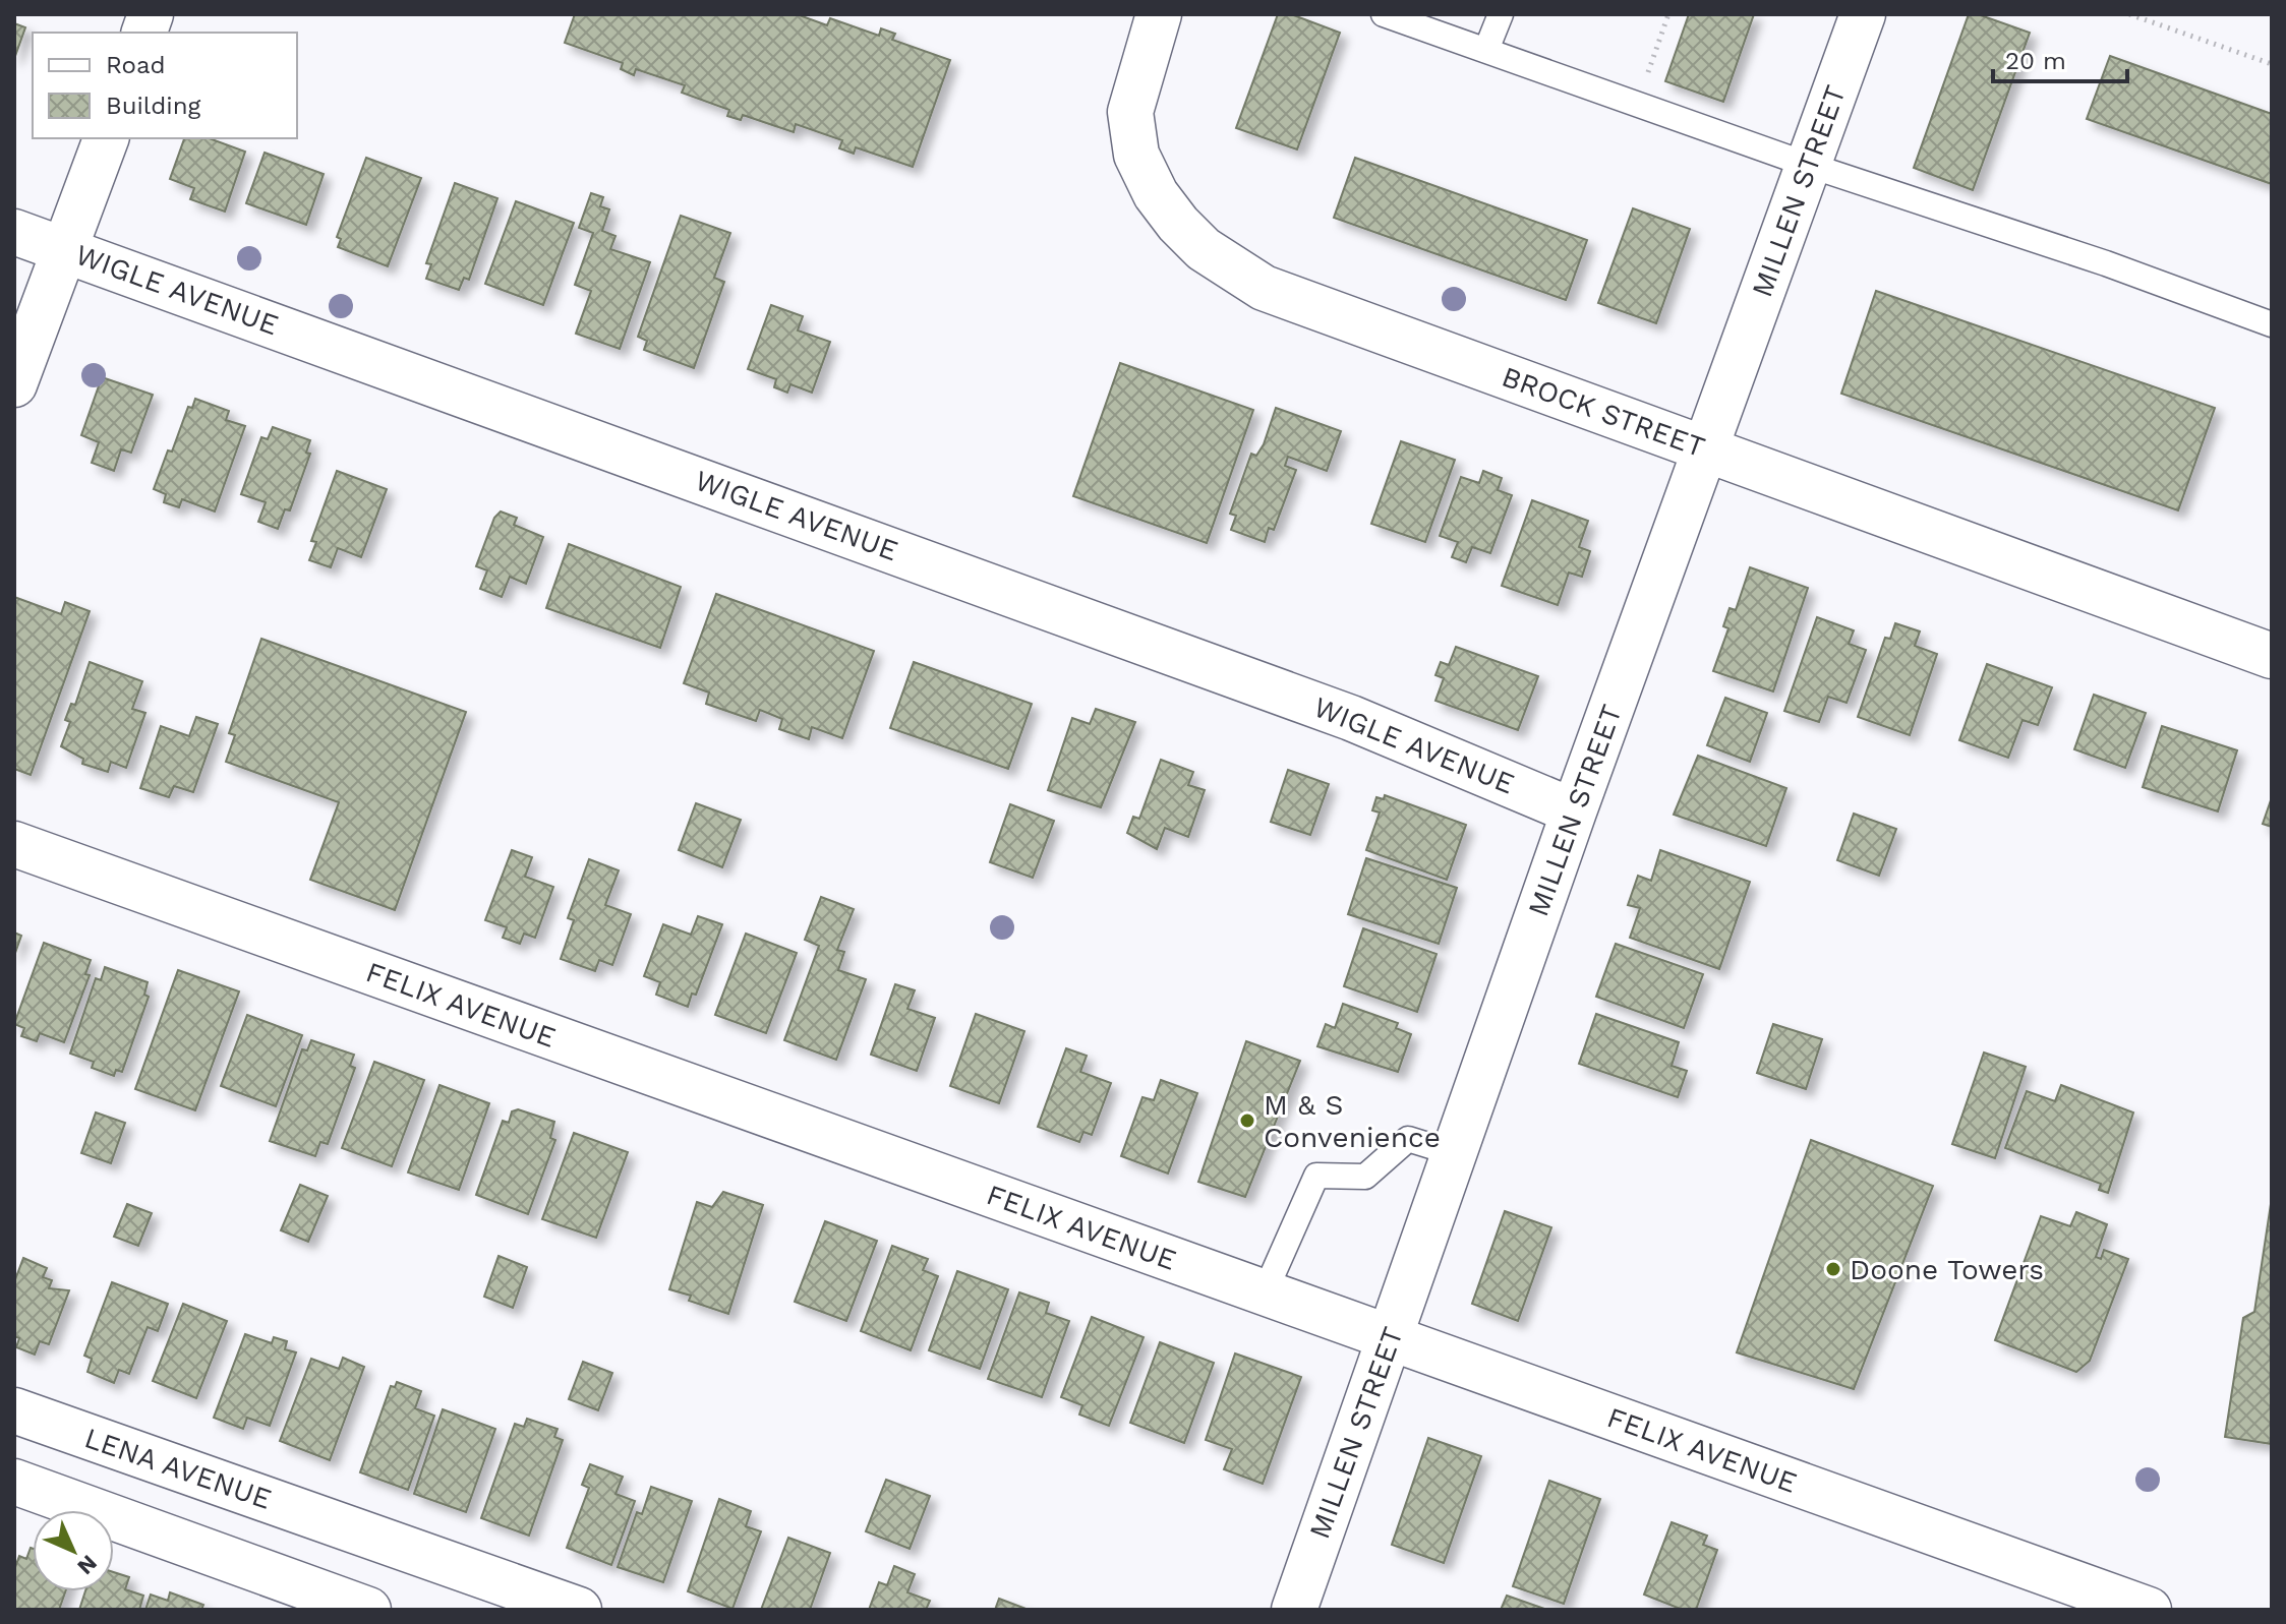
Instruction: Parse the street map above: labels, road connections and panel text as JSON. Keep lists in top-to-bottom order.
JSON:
{
  "streets": {
    "street": [
      "MILLEN STREET",
      "WIGLE AVENUE",
      "BROCK STREET",
      "FELIX AVENUE",
      "LENA AVENUE"
    ]
  },
  "crossings": [
    ["MILLEN STREET", "WIGLE AVENUE"],
    ["MILLEN STREET", "BROCK STREET"],
    ["MILLEN STREET", "FELIX AVENUE"]
  ],
  "places": ["M & S Convenience", "Doone Towers"],
  "legend": ["Road", "Building"],
  "scale_bar": "20 m",
  "north": "bottom right"
}
